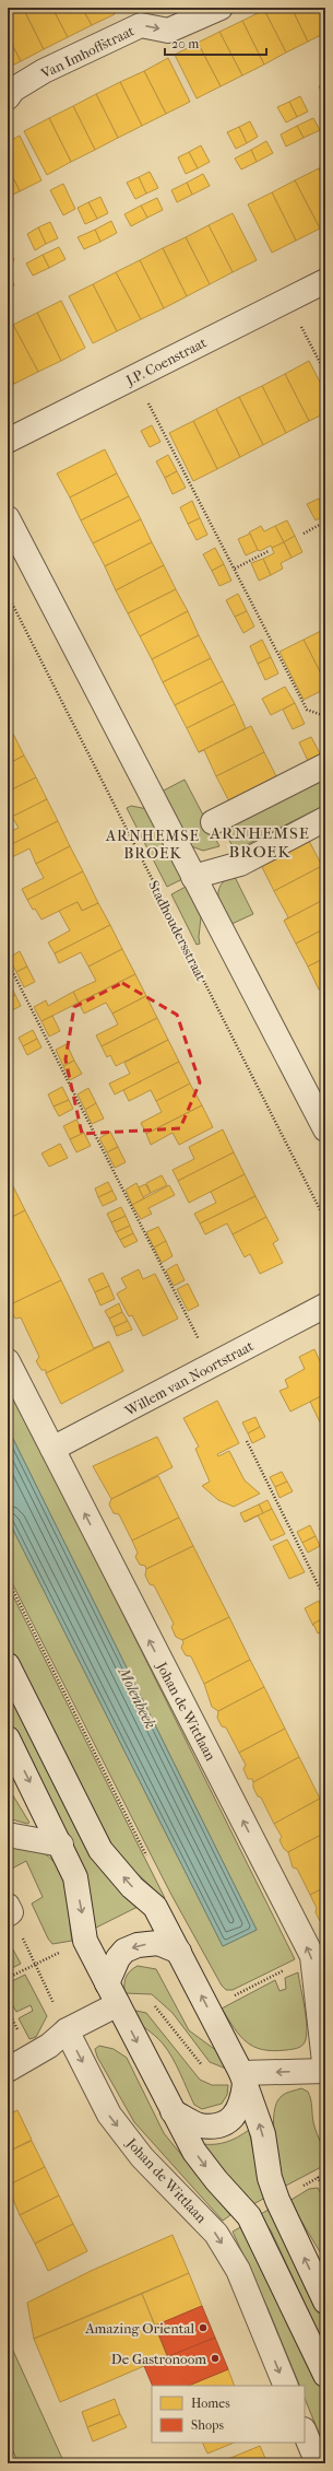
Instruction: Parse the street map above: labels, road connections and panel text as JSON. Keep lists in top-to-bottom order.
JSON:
{
  "streets": {
    "street": [
      "Van Imhoffstraat",
      "J.P. Coenstraat",
      "Willem van Noortstraat",
      "Johan de Wittlaan"
    ],
    "path": ["Stadhoudersstraat"]
  },
  "crossings": [
    ["Willem van Noortstraat", "Johan de Wittlaan"]
  ],
  "one_way": ["Van Imhoffstraat"],
  "districts": ["ARNHEMSE BROEK", "ARNHEMSE BROEK"],
  "water": ["Molenbeek"],
  "places": ["Amazing Oriental", "De Gastronoom"],
  "legend": ["Homes", "Shops"],
  "scale_bar": "20 m"
}
